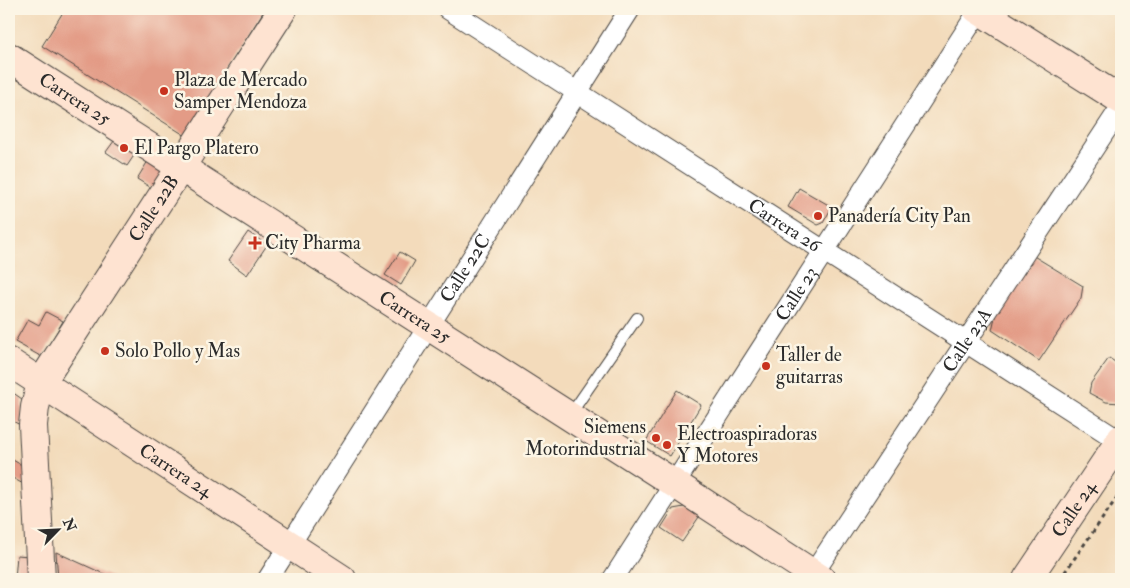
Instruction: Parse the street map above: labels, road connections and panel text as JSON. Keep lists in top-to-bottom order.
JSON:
{
  "streets": {
    "street": [
      "Carrera 25",
      "Calle 22B",
      "Carrera 26",
      "Calle 22C",
      "Calle 23",
      "Calle 23A",
      "Carrera 24",
      "Calle 24"
    ]
  },
  "crossings": [
    ["Carrera 25", "Calle 22B"],
    ["Carrera 25", "Calle 22C"],
    ["Carrera 25", "Calle 23"],
    ["Carrera 25", "Calle 23A"],
    ["Calle 22B", "Carrera 24"],
    ["Carrera 26", "Calle 22C"],
    ["Carrera 26", "Calle 23"],
    ["Carrera 26", "Calle 23A"],
    ["Carrera 26", "Calle 24"],
    ["Calle 22C", "Carrera 24"]
  ],
  "places": {
    "other": [
      "Plaza de Mercado Samper Mendoza",
      "El Pargo Platero",
      "Panadería City Pan",
      "Solo Pollo y Mas",
      "Taller de guitarras",
      "Siemens Motorindustrial",
      "Electroaspiradoras Y Motores"
    ],
    "health": ["City Pharma"]
  },
  "north": "top right"
}
